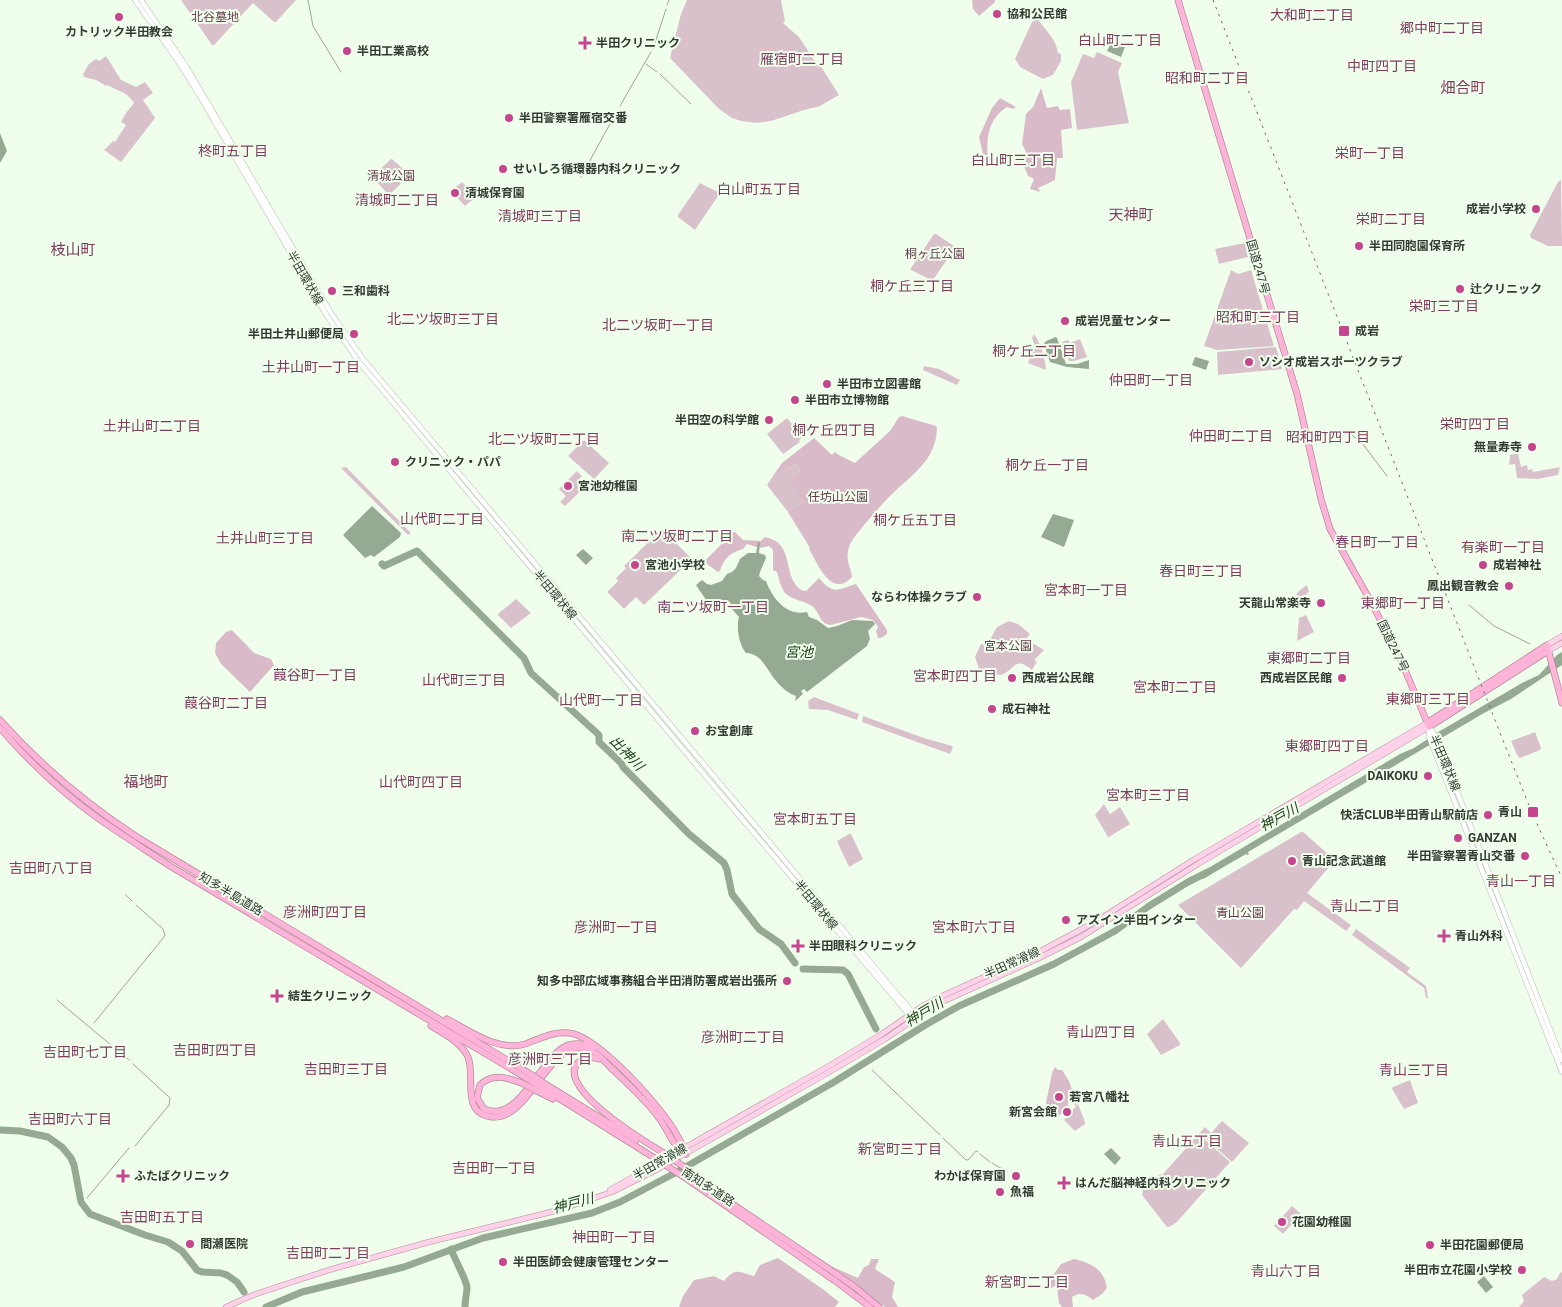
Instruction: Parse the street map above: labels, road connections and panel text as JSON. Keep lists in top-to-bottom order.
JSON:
{
  "streets": {
    "highway": ["国道247号", "知多半島道路", "南知多道路"],
    "main road": ["半田環状線", "半田常滑線"]
  },
  "crossings": [
    ["国道247号", "半田環状線"],
    ["国道247号", "半田常滑線"],
    ["半田環状線", "半田常滑線"],
    ["知多半島道路", "南知多道路"]
  ],
  "districts": [
    "大和町二丁目",
    "郷中町二丁目",
    "白山町二丁目",
    "雁宿町二丁目",
    "中町四丁目",
    "昭和町二丁目",
    "畑合町",
    "柊町五丁目",
    "栄町一丁目",
    "白山町三丁目",
    "白山町五丁目",
    "清城町二丁目",
    "天神町",
    "清城町三丁目",
    "栄町二丁目",
    "枝山町",
    "桐ケ丘三丁目",
    "栄町三丁目",
    "昭和町三丁目",
    "北二ツ坂町三丁目",
    "北二ツ坂町一丁目",
    "桐ケ丘二丁目",
    "土井山町一丁目",
    "仲田町一丁目",
    "栄町四丁目",
    "土井山町二丁目",
    "桐ケ丘四丁目",
    "仲田町二丁目",
    "昭和町四丁目",
    "北二ツ坂町二丁目",
    "桐ケ丘一丁目",
    "山代町二丁目",
    "桐ケ丘五丁目",
    "南二ツ坂町二丁目",
    "土井山町三丁目",
    "春日町一丁目",
    "有楽町一丁目",
    "春日町三丁目",
    "宮本町一丁目",
    "東郷町一丁目",
    "南二ツ坂町一丁目",
    "東郷町二丁目",
    "葭谷町一丁目",
    "宮本町四丁目",
    "山代町三丁目",
    "宮本町二丁目",
    "東郷町三丁目",
    "山代町一丁目",
    "葭谷町二丁目",
    "東郷町四丁目",
    "福地町",
    "山代町四丁目",
    "宮本町三丁目",
    "宮本町五丁目",
    "吉田町八丁目",
    "青山一丁目",
    "青山二丁目",
    "彦洲町四丁目",
    "彦洲町一丁目",
    "宮本町六丁目",
    "青山四丁目",
    "彦洲町二丁目",
    "吉田町四丁目",
    "吉田町七丁目",
    "彦洲町三丁目",
    "吉田町三丁目",
    "青山三丁目",
    "吉田町六丁目",
    "青山五丁目",
    "新宮町三丁目",
    "吉田町一丁目",
    "吉田町五丁目",
    "神田町一丁目",
    "吉田町二丁目",
    "青山六丁目",
    "新宮町二丁目"
  ],
  "water": ["宮池", "出神川", "神戸川"],
  "parks": [
    "北谷墓地",
    "清城公園",
    "桐ヶ丘公園",
    "任坊山公園",
    "宮本公園",
    "青山公園"
  ],
  "places": {
    "other": [
      "協和公民館",
      "カトリック半田教会",
      "半田工業高校",
      "半田警察署雁宿交番",
      "せいしろ循環器内科クリニック",
      "清城保育園",
      "成岩小学校",
      "半田同胞園保育所",
      "辻クリニック",
      "三和歯科",
      "成岩児童センター",
      "半田土井山郵便局",
      "ソシオ成岩スポーツクラブ",
      "半田市立図書館",
      "半田市立博物館",
      "半田空の科学館",
      "無量寿寺",
      "クリニック・パパ",
      "宮池幼稚園",
      "宮池小学校",
      "成岩神社",
      "鳳出観音教会",
      "ならわ体操クラブ",
      "天龍山常楽寺",
      "西成岩公民館",
      "西成岩区民館",
      "成石神社",
      "お宝創庫",
      "DAIKOKU",
      "快活CLUB半田青山駅前店",
      "GANZAN",
      "半田警察署青山交番",
      "青山記念武道館",
      "アズイン半田インター",
      "知多中部広域事務組合半田消防署成岩出張所",
      "若宮八幡社",
      "新宮会館",
      "わかば保育園",
      "魚福",
      "花園幼稚園",
      "間瀬医院",
      "半田花園郵便局",
      "半田医師会健康管理センター",
      "半田市立花園小学校"
    ],
    "health": [
      "半田クリニック",
      "青山外科",
      "半田眼科クリニック",
      "結生クリニック",
      "ふたばクリニック",
      "はんだ脳神経内科クリニック"
    ],
    "transit": ["成岩", "青山"]
  }
}
